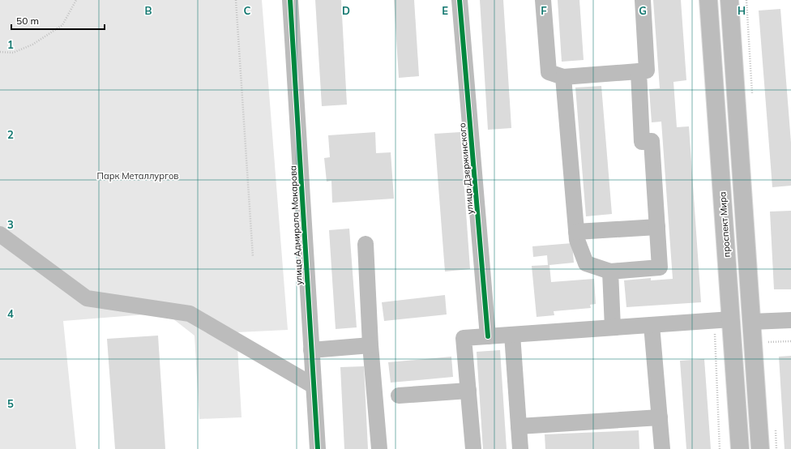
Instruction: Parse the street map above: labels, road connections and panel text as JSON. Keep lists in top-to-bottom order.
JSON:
{
  "streets": {
    "main road": ["проспект Мира"],
    "street": ["улица Дзержинского", "улица Адмирала Макарова"]
  },
  "parks": ["Парк Металлургов"],
  "scale_bar": "50 m",
  "grid": {
    "columns": [
      "B",
      "C",
      "D",
      "E",
      "F",
      "G",
      "H"
    ],
    "rows": [
      "1",
      "2",
      "3",
      "4",
      "5"
    ]
  }
}
